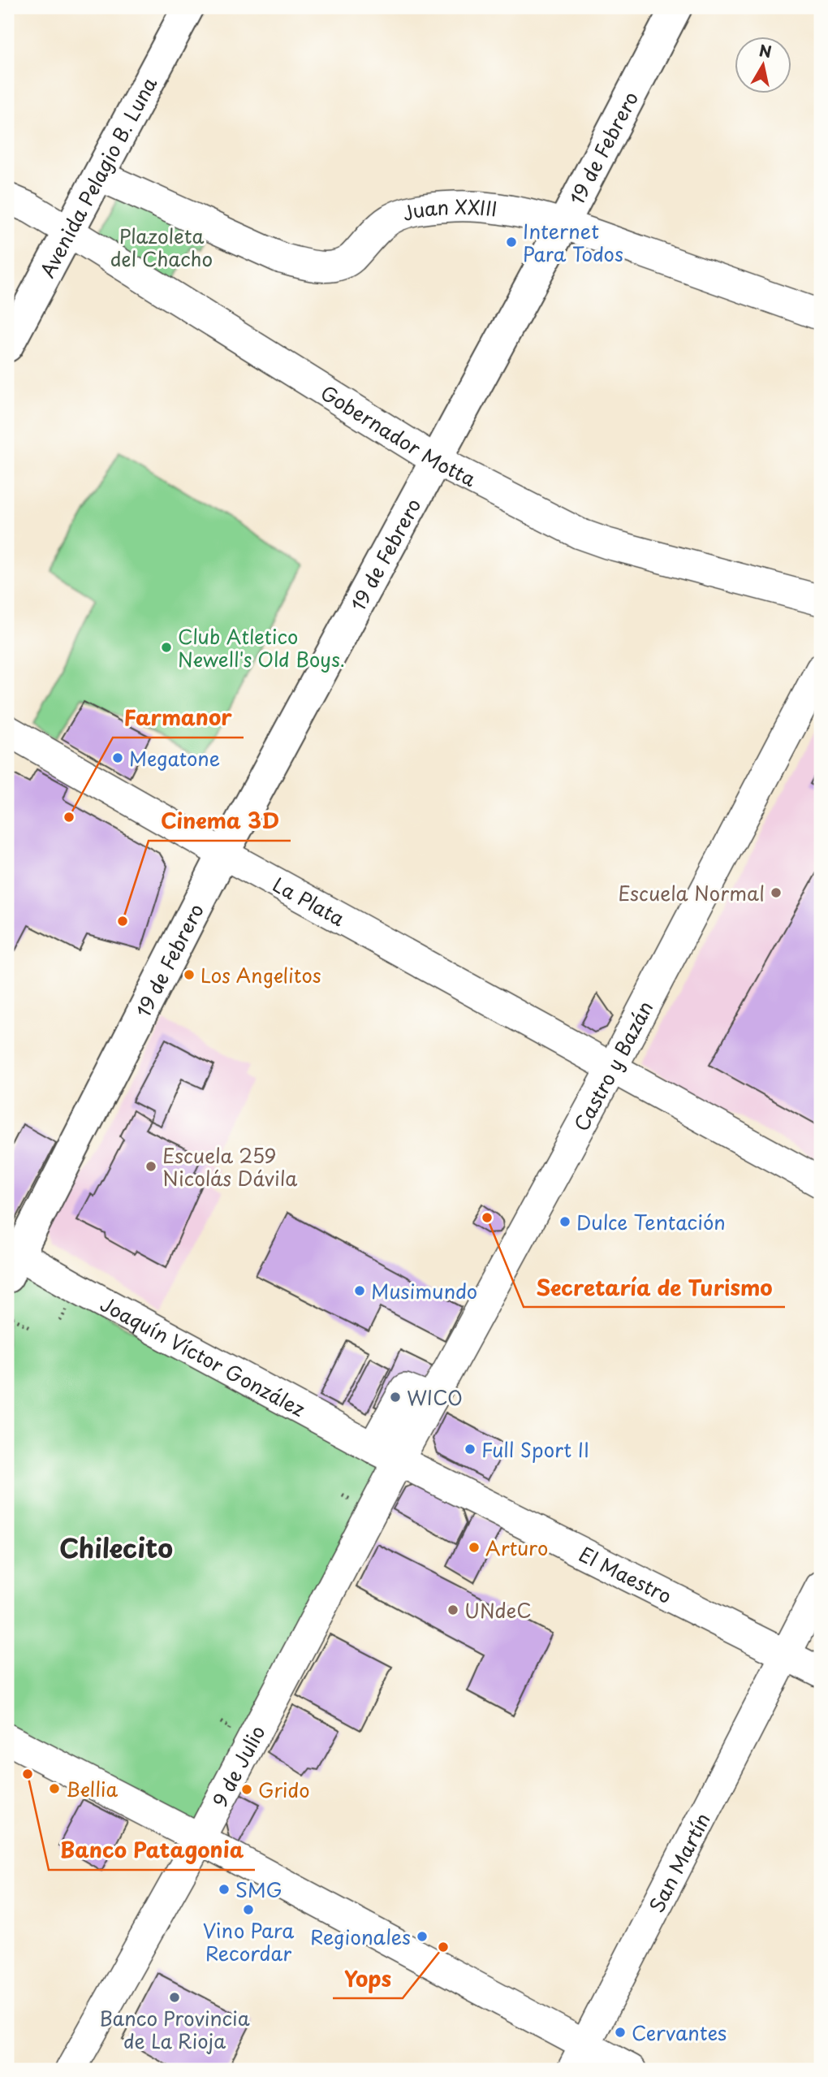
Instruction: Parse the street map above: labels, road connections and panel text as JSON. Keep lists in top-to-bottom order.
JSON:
{
  "streets": {
    "main road": ["19 de Febrero", "Avenida Pelagio B. Luna"],
    "street": [
      "Juan XXIII",
      "Gobernador Motta",
      "La Plata",
      "Castro y Bazán",
      "Joaquín Víctor González",
      "El Maestro",
      "9 de Julio",
      "San Martín"
    ]
  },
  "crossings": [
    ["19 de Febrero", "Juan XXIII"],
    ["19 de Febrero", "Gobernador Motta"],
    ["19 de Febrero", "La Plata"],
    ["19 de Febrero", "Joaquín Víctor González"],
    ["Avenida Pelagio B. Luna", "Juan XXIII"],
    ["Avenida Pelagio B. Luna", "Gobernador Motta"],
    ["La Plata", "Castro y Bazán"],
    ["Castro y Bazán", "Joaquín Víctor González"],
    ["Castro y Bazán", "El Maestro"],
    ["Castro y Bazán", "9 de Julio"],
    ["Joaquín Víctor González", "El Maestro"],
    ["Joaquín Víctor González", "9 de Julio"],
    ["El Maestro", "9 de Julio"],
    ["El Maestro", "San Martín"]
  ],
  "districts": ["Chilecito"],
  "parks": ["Plazoleta del Chacho"],
  "places": [
    "Internet Para Todos",
    "Club Atletico Newell's Old Boys.",
    "Megatone",
    "Farmanor",
    "Escuela Normal",
    "Cinema 3D",
    "Los Angelitos",
    "Escuela 259 Nicolás Dávila",
    "Secretaría de Turismo",
    "Dulce Tentación",
    "Musimundo",
    "WICO",
    "Full Sport II",
    "Arturo",
    "UNdeC",
    "Banco Patagonia",
    "Bellia",
    "Grido",
    "SMG",
    "Vino Para Recordar",
    "Regionales",
    "Yops",
    "Banco Provincia de La Rioja",
    "Cervantes"
  ],
  "north": "top"
}
